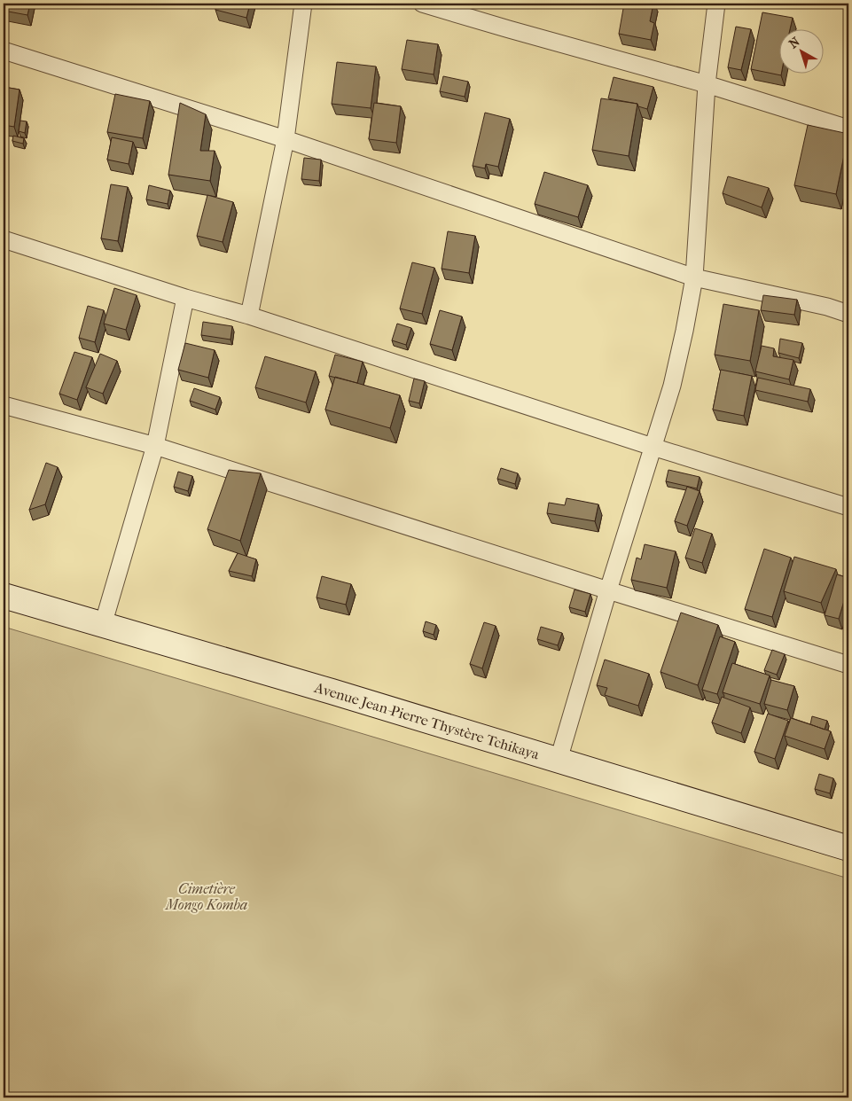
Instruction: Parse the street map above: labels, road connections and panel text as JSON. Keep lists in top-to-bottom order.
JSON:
{
  "streets": {
    "street": ["Avenue Jean-Pierre Thystère Tchikaya"]
  },
  "parks": ["Cimetière Mongo Komba"],
  "north": "top left"
}
